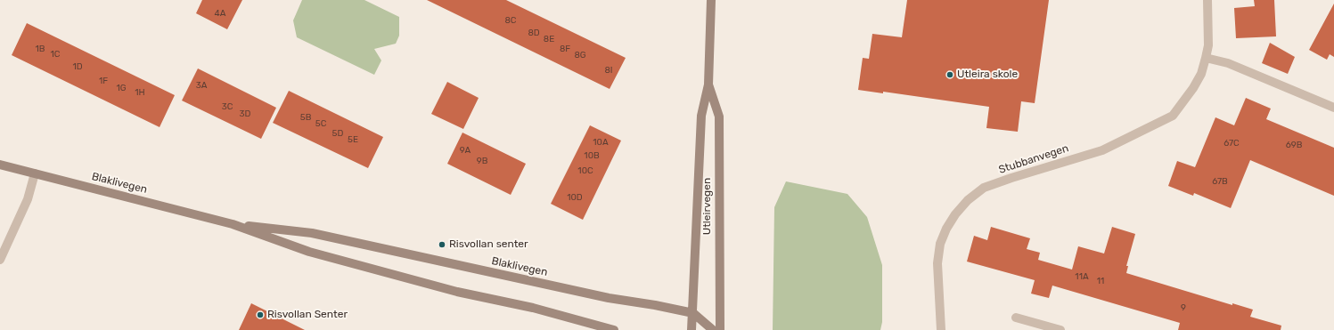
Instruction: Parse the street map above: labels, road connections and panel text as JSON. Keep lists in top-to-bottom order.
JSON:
{
  "streets": {
    "main road": ["Blaklivegen", "Utleirvegen"],
    "street": ["Stubbanvegen"]
  },
  "crossings": [
    ["Blaklivegen", "Utleirvegen"]
  ],
  "places": ["Utleira skole", "Risvollan senter", "Risvollan Senter"],
  "house_numbers": [
    "4A",
    "8C",
    "8D",
    "8E",
    "1B",
    "8F",
    "1C",
    "8G",
    "1D",
    "8I",
    "1F",
    "3A",
    "1G",
    "1H",
    "3C",
    "3D",
    "5B",
    "5C",
    "5D",
    "5E",
    "10A",
    "67C",
    "69B",
    "9A",
    "10B",
    "9B",
    "10C",
    "67B",
    "10D",
    "11A",
    "11",
    "9"
  ]
}
